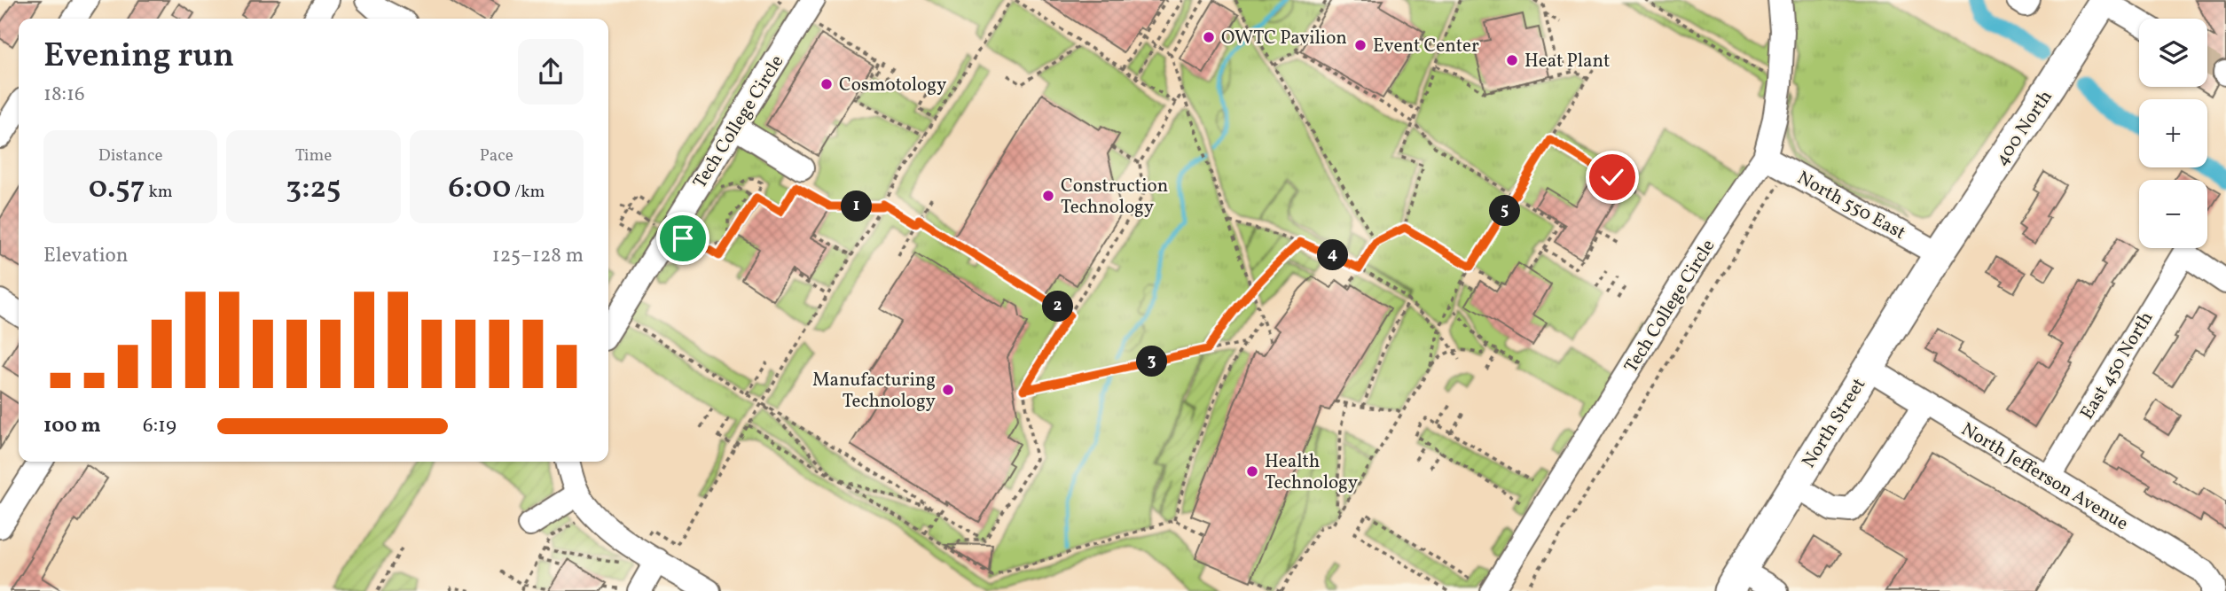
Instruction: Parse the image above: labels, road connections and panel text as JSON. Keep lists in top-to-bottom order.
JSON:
{
  "streets": {
    "main road": ["400 North", "North Street"],
    "street": [
      "Tech College Circle",
      "North 550 East",
      "East 450 North",
      "North Jefferson Avenue"
    ]
  },
  "crossings": [
    ["Tech College Circle", "North 550 East"],
    ["400 North", "North 550 East"],
    ["400 North", "North Street"],
    ["North 550 East", "North Street"],
    ["East 450 North", "North Jefferson Avenue"],
    ["North Street", "North Jefferson Avenue"]
  ],
  "places": [
    "OWTC Pavilion",
    "Event Center",
    "Heat Plant",
    "Cosmotology",
    "Construction Technology",
    "Manufacturing Technology",
    "Health Technology"
  ],
  "page": {
    "map_buttons": ["+", "−"],
    "heading": ["Evening run", "18:16"],
    "stats": [
      ["Distance", "0.57 km"],
      ["Time", "3:25"],
      ["Pace", "6:00 /km"]
    ],
    "pins": [
      "1",
      "5",
      "4",
      "2",
      "3"
    ],
    "chart": ["Elevation", "125–128 m"],
    "list": [
      {
        "name": "100 m",
        "note": "6:19"
      }
    ]
  }
}
